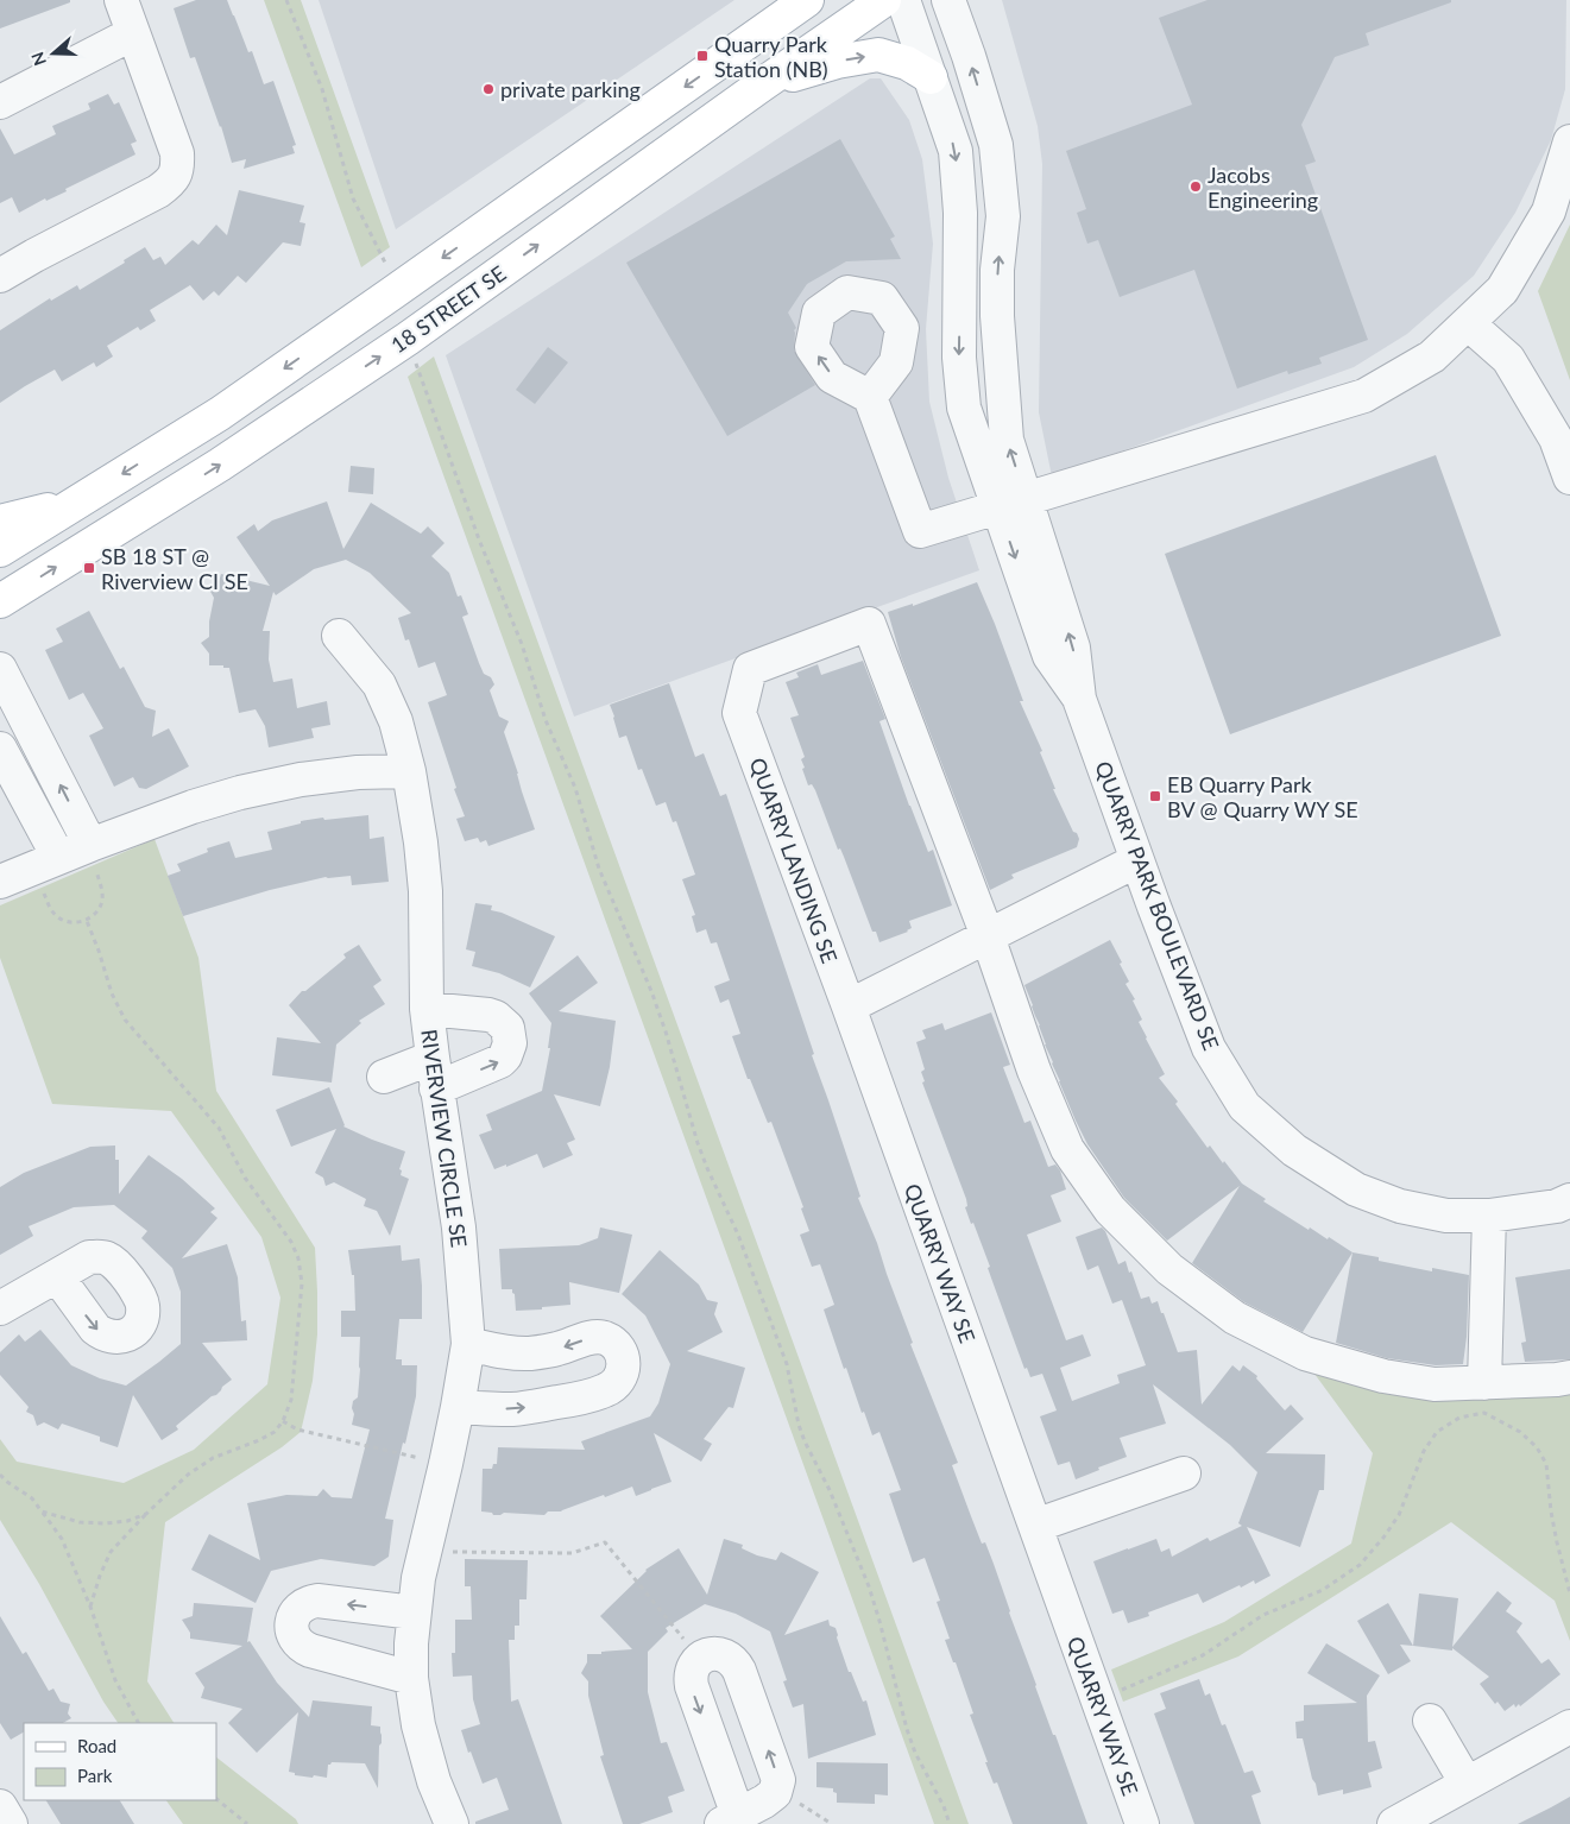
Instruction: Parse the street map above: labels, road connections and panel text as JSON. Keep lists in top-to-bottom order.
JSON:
{
  "streets": {
    "main road": ["18 STREET SE"],
    "street": [
      "QUARRY LANDING SE",
      "QUARRY PARK BOULEVARD SE",
      "RIVERVIEW CIRCLE SE",
      "QUARRY WAY SE"
    ]
  },
  "crossings": [
    ["QUARRY LANDING SE", "QUARRY WAY SE"]
  ],
  "places": {
    "transit": ["Quarry Park Station (NB)", "SB 18 ST @ Riverview CI SE", "EB Quarry Park BV @ Quarry WY SE"],
    "other": ["private parking", "Jacobs Engineering"]
  },
  "legend": ["Road", "Park"],
  "north": "left"
}
